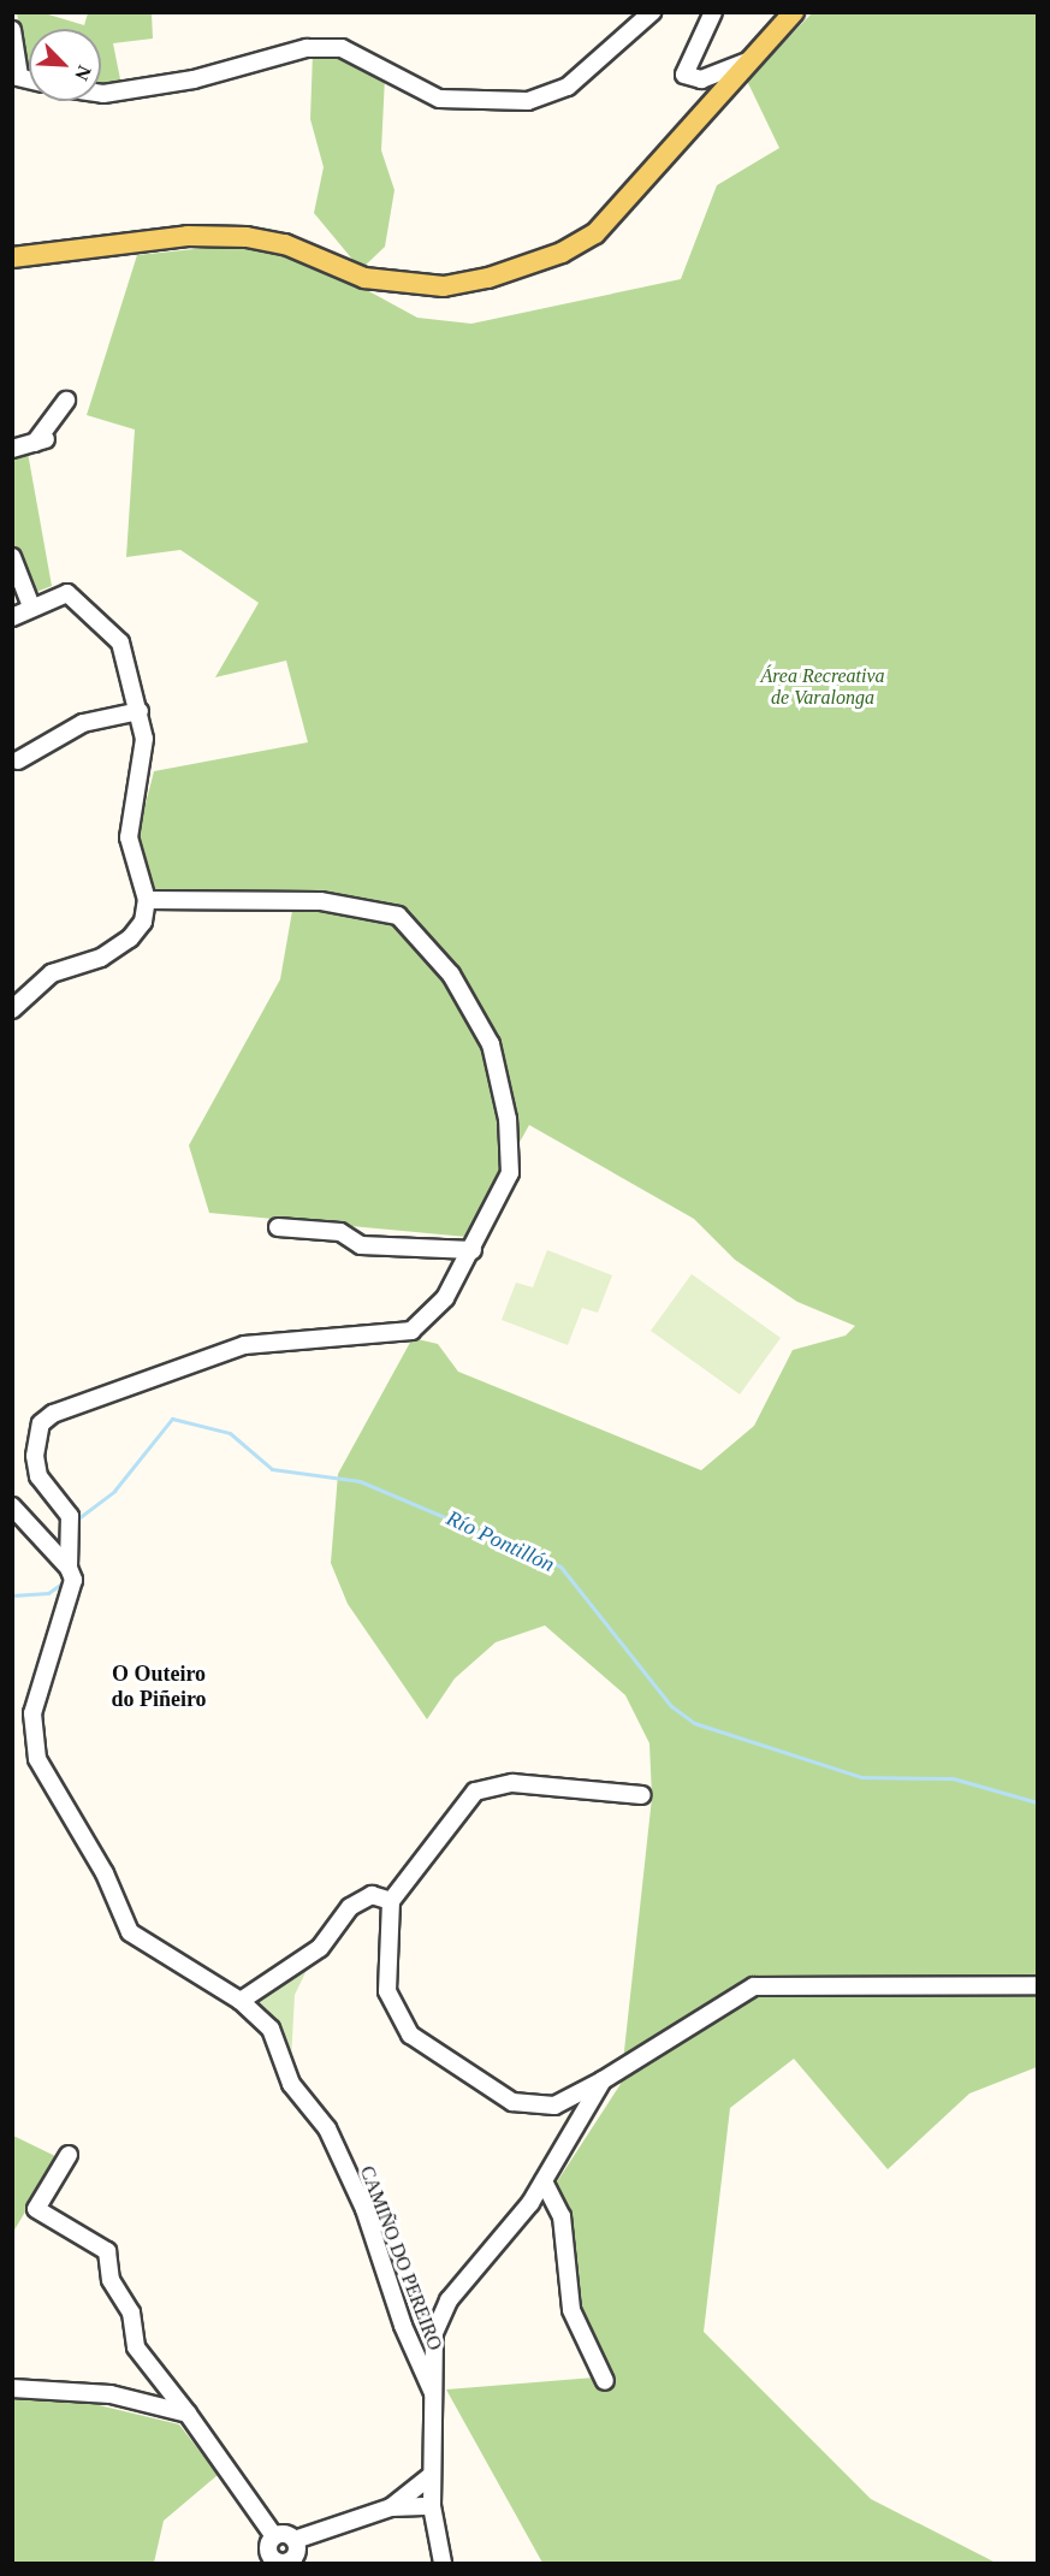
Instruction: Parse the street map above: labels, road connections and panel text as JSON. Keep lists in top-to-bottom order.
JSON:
{
  "streets": {
    "street": ["CAMIÑO DO PEREIRO"]
  },
  "districts": ["O Outeiro do Piñeiro"],
  "water": ["Río Pontillón"],
  "parks": ["Área Recreativa de Varalonga"],
  "north": "bottom right"
}
